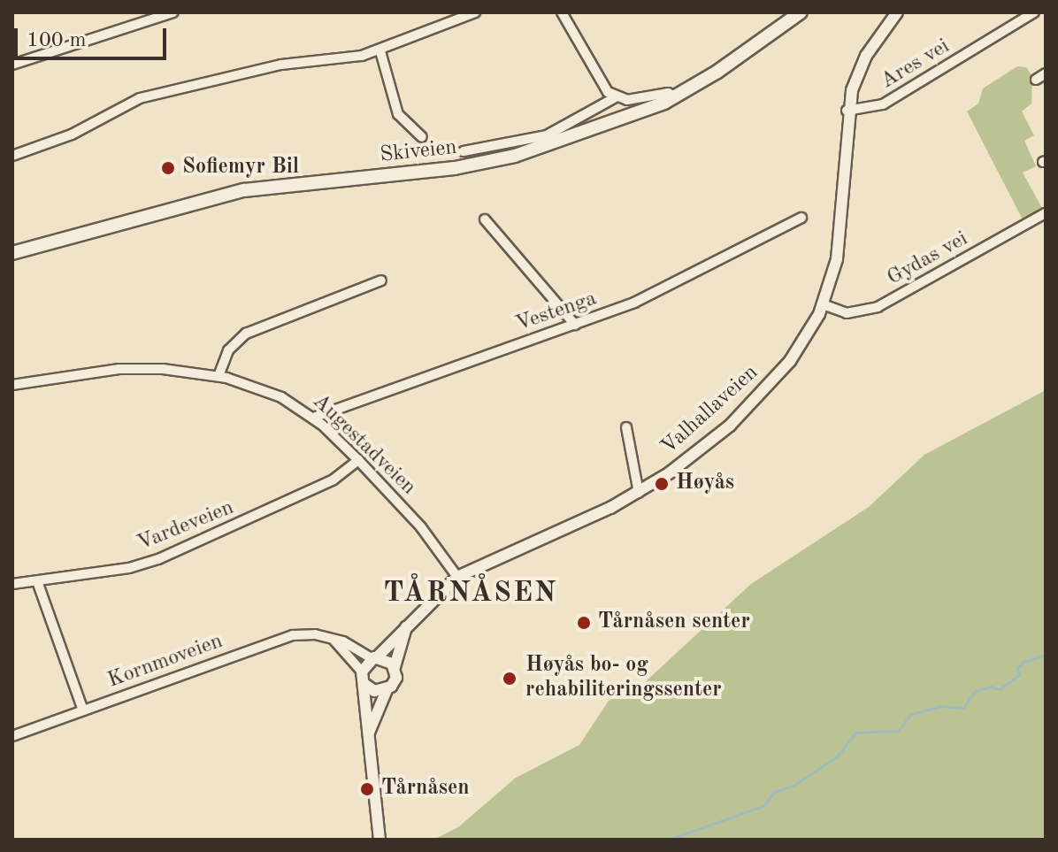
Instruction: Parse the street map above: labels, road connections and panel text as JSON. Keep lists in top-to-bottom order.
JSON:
{
  "streets": {
    "main road": ["Skiveien"],
    "street": [
      "Ares vei",
      "Gydas vei",
      "Vestenga",
      "Valhallaveien",
      "Augestadveien",
      "Vardeveien",
      "Kornmoveien"
    ]
  },
  "crossings": [
    ["Ares vei", "Valhallaveien"],
    ["Gydas vei", "Valhallaveien"],
    ["Vestenga", "Augestadveien"],
    ["Valhallaveien", "Augestadveien"],
    ["Valhallaveien", "Kornmoveien"],
    ["Augestadveien", "Vardeveien"]
  ],
  "districts": ["TÅRNÅSEN"],
  "places": [
    "Sofiemyr Bil",
    "Høyås",
    "Tårnåsen senter",
    "Høyås bo- og rehabiliteringssenter",
    "Tårnåsen"
  ],
  "scale_bar": "100 m"
}
